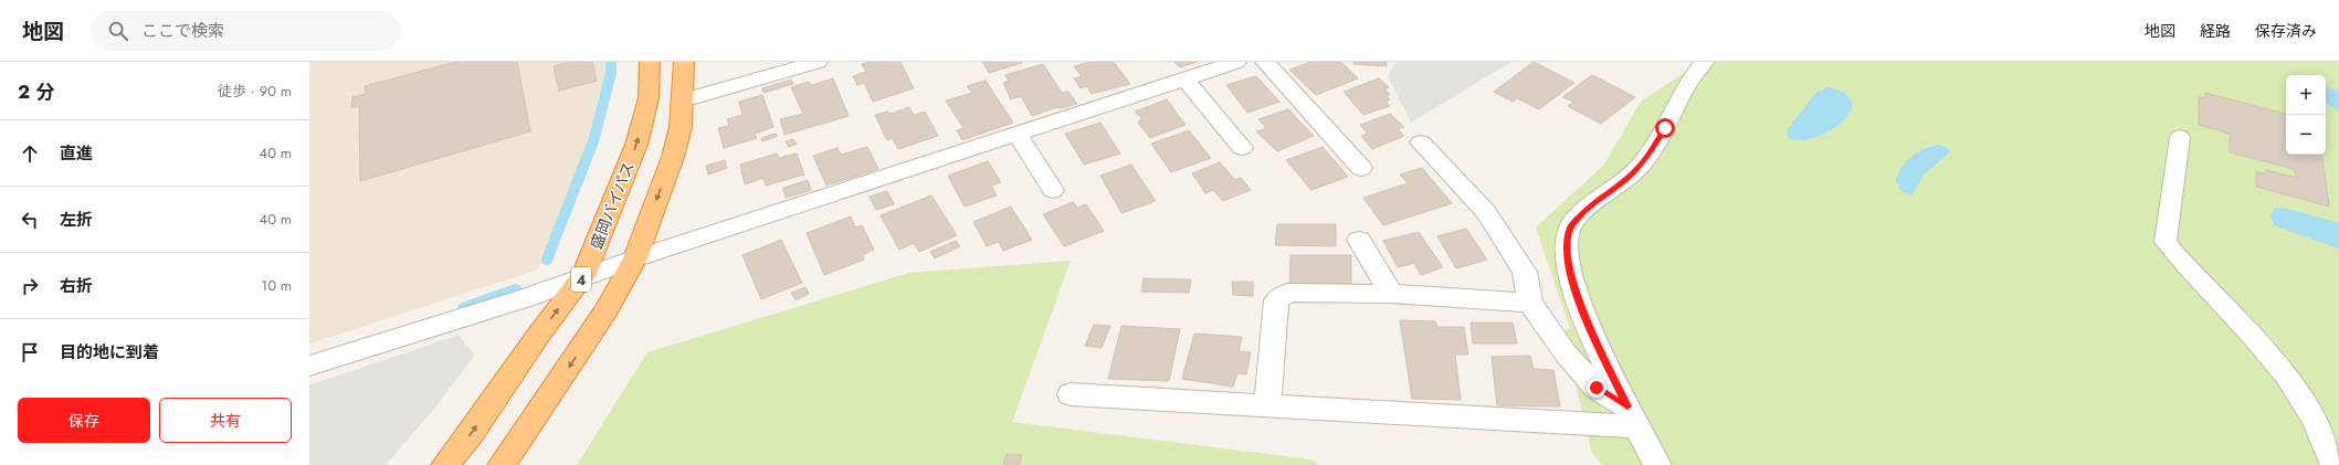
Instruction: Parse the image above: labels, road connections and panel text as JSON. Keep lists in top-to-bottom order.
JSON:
{
  "streets": {
    "highway": ["盛岡バイパス", "4"]
  },
  "page": {
    "header": "地図",
    "search": "ここで検索",
    "nav": ["地図", "経路", "保存済み"],
    "heading": ["2 分", "徒歩 · 90 m"],
    "map_buttons": ["+", "−"],
    "list": [
      ["直進", "40 m"],
      ["左折", "40 m"],
      ["右折", "10 m"],
      "目的地に到着"
    ],
    "buttons": ["保存", "共有"]
  }
}
